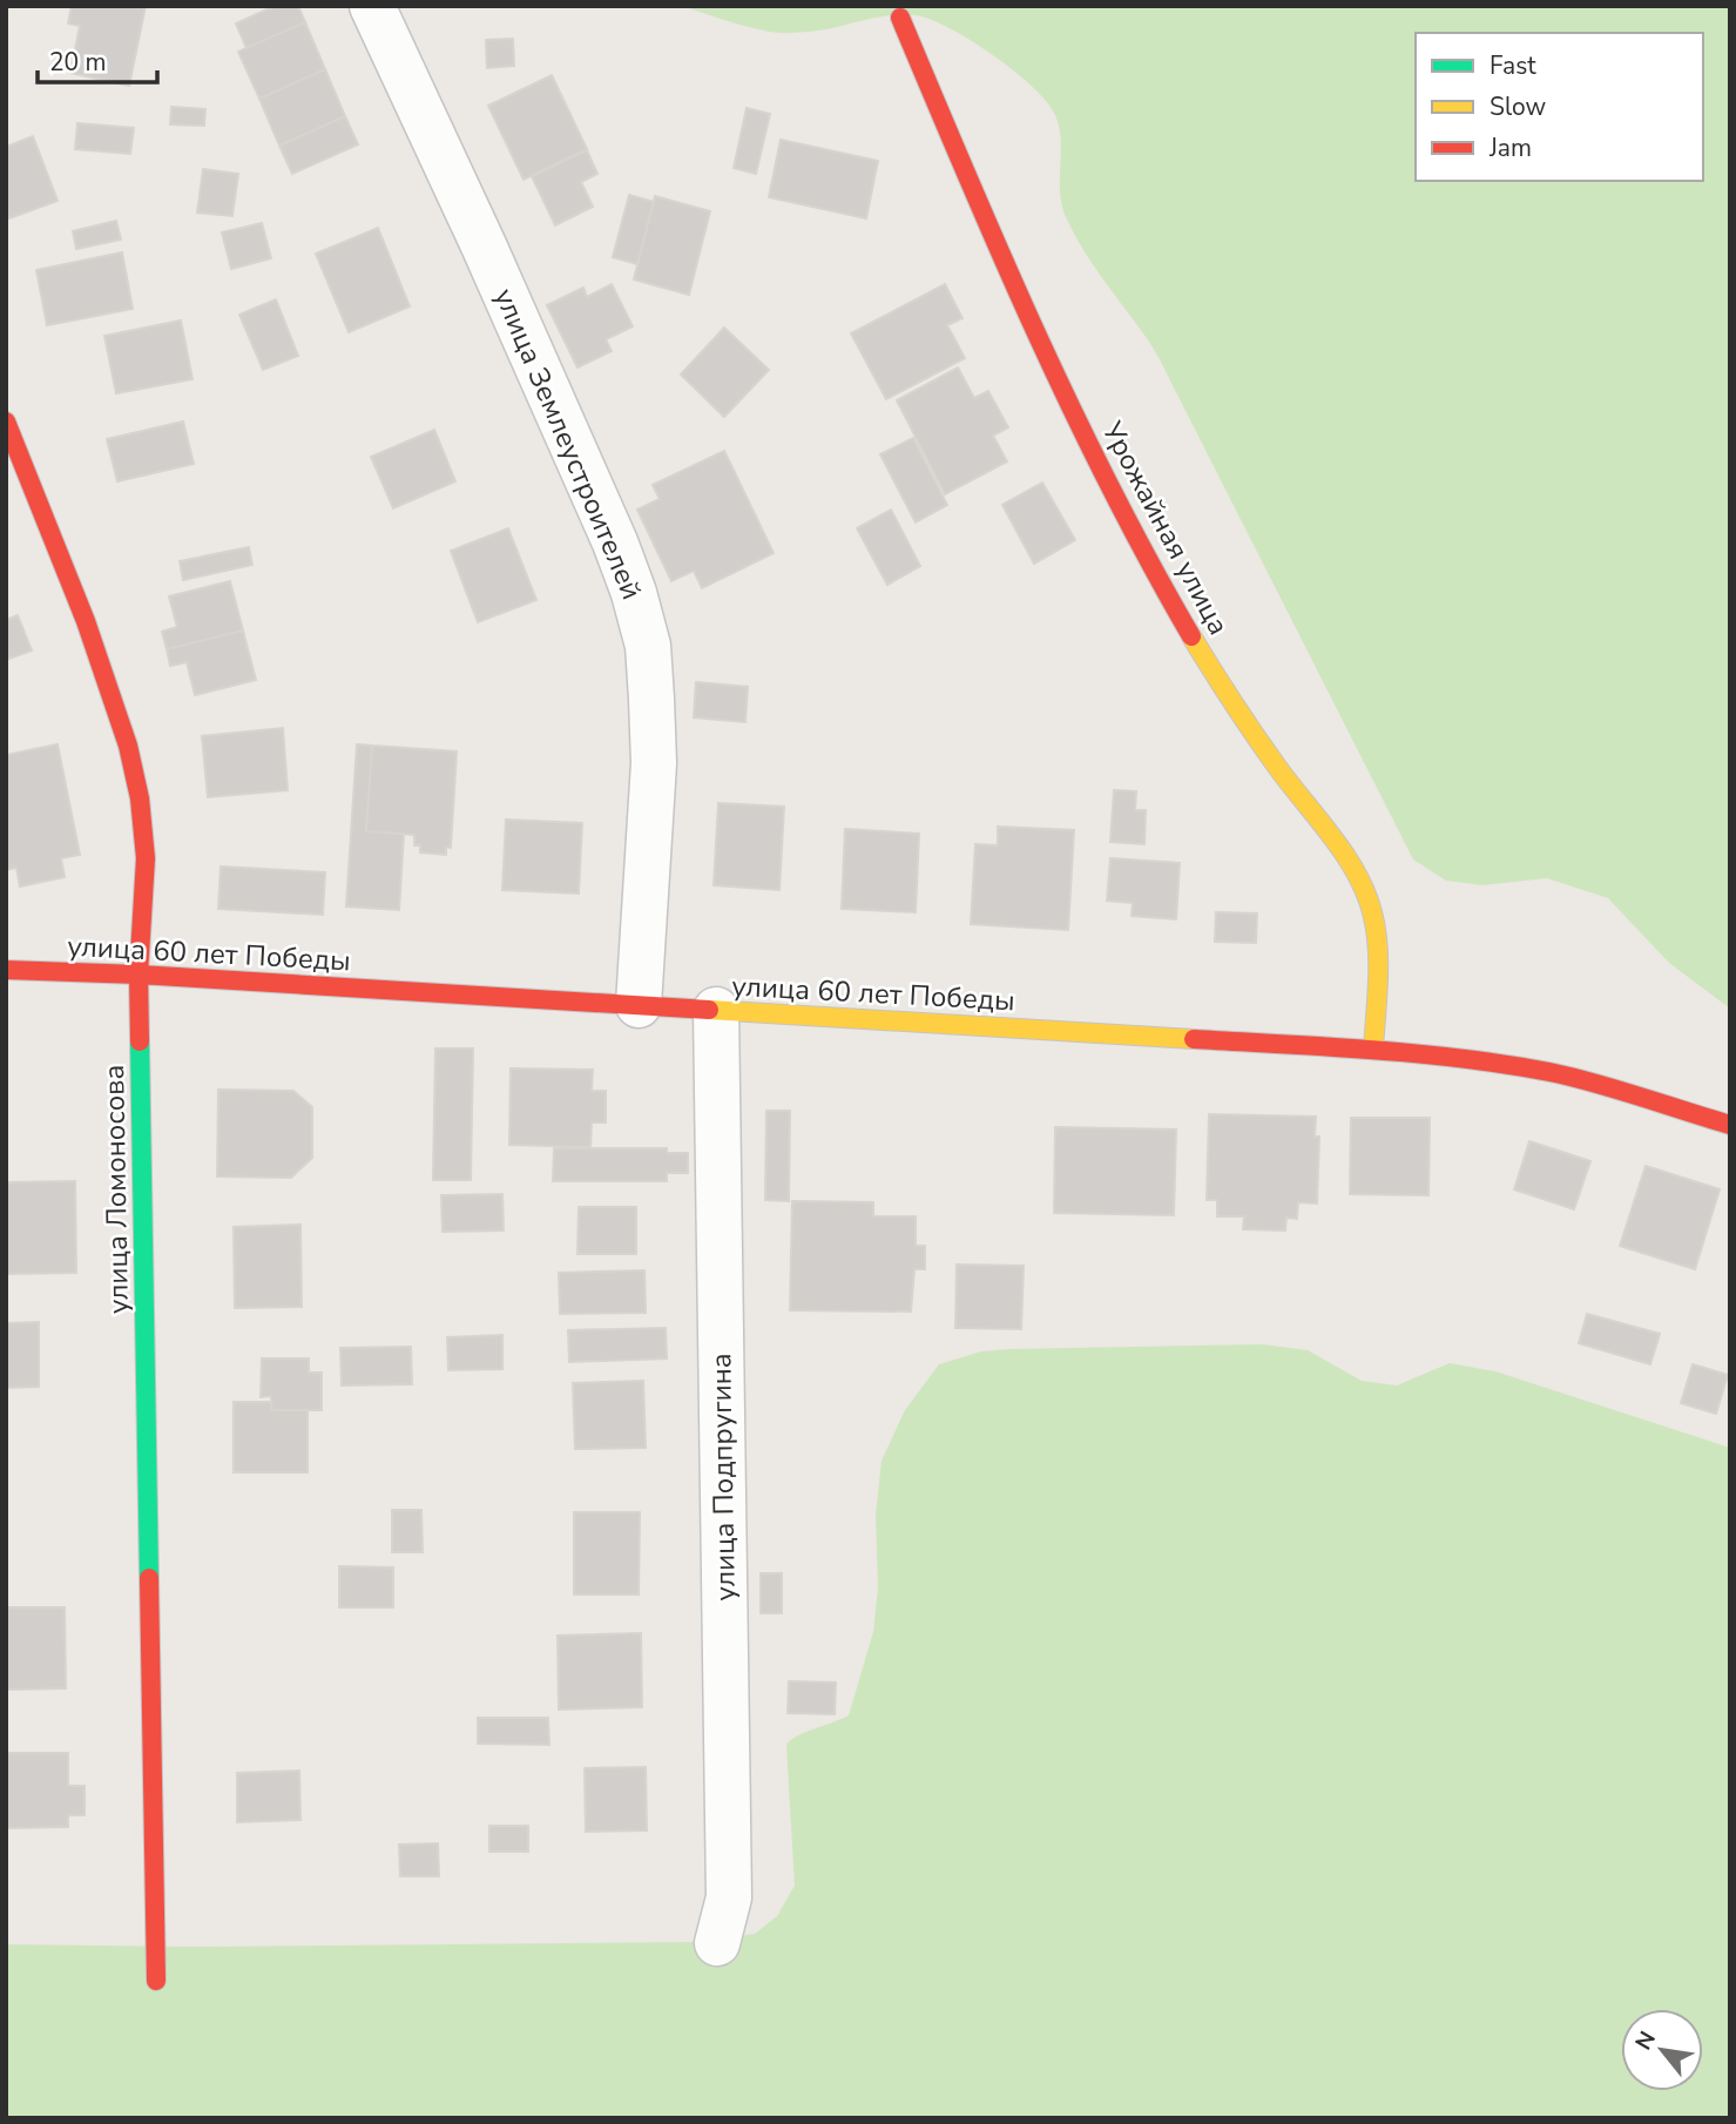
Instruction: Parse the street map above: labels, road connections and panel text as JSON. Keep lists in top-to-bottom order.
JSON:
{
  "streets": {
    "street": [
      "улица Землеустроителей",
      "Урожайная улица",
      "улица 60 лет Победы",
      "улица Ломоносова",
      "улица Подпругина"
    ]
  },
  "crossings": [
    ["улица Землеустроителей", "улица 60 лет Победы"],
    ["Урожайная улица", "улица 60 лет Победы"],
    ["улица 60 лет Победы", "улица Ломоносова"],
    ["улица 60 лет Победы", "улица Подпругина"]
  ],
  "legend": ["Fast", "Slow", "Jam"],
  "scale_bar": "20 m",
  "north": "top left"
}
